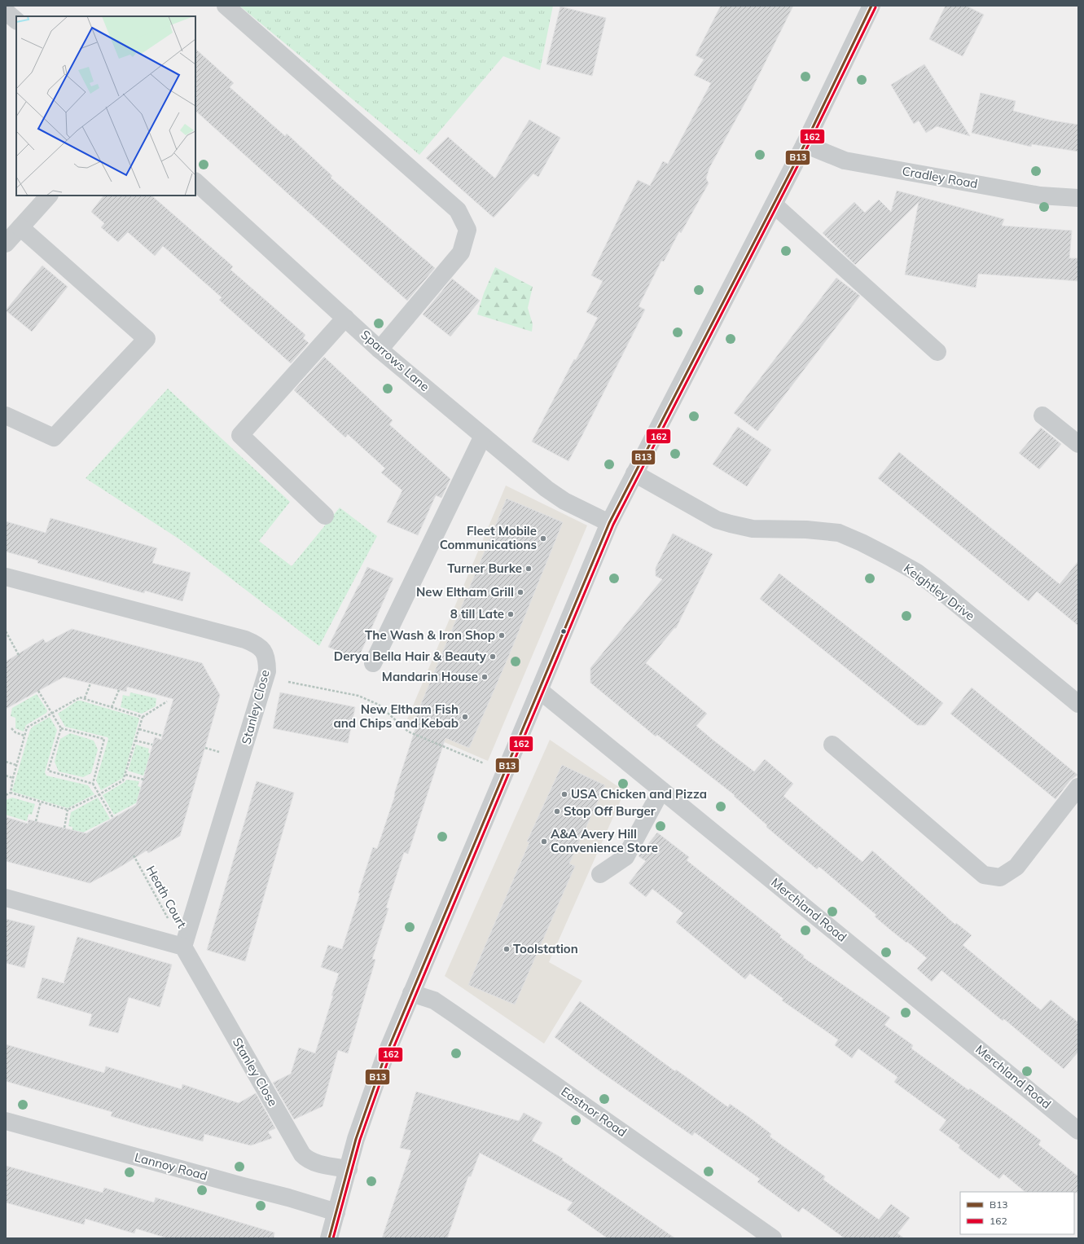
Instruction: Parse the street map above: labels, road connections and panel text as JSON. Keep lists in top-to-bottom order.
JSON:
{
  "streets": {
    "street": [
      "Cradley Road",
      "Sparrows Lane",
      "Keightley Drive",
      "Stanley Close",
      "Merchland Road",
      "Eastnor Road",
      "Lannoy Road"
    ],
    "path": ["Heath Court"]
  },
  "crossings": [
    ["Stanley Close", "Heath Court"]
  ],
  "places": [
    "Fleet Mobile Communications",
    "Turner Burke",
    "New Eltham Grill",
    "8 till Late",
    "The Wash & Iron Shop",
    "Derya Bella Hair & Beauty",
    "Mandarin House",
    "New Eltham Fish and Chips and Kebab",
    "USA Chicken and Pizza",
    "Stop Off Burger",
    "A&A Avery Hill Convenience Store",
    "Toolstation"
  ],
  "lines": ["transit line B13", "transit line 162"],
  "legend": ["B13", "162"]
}
